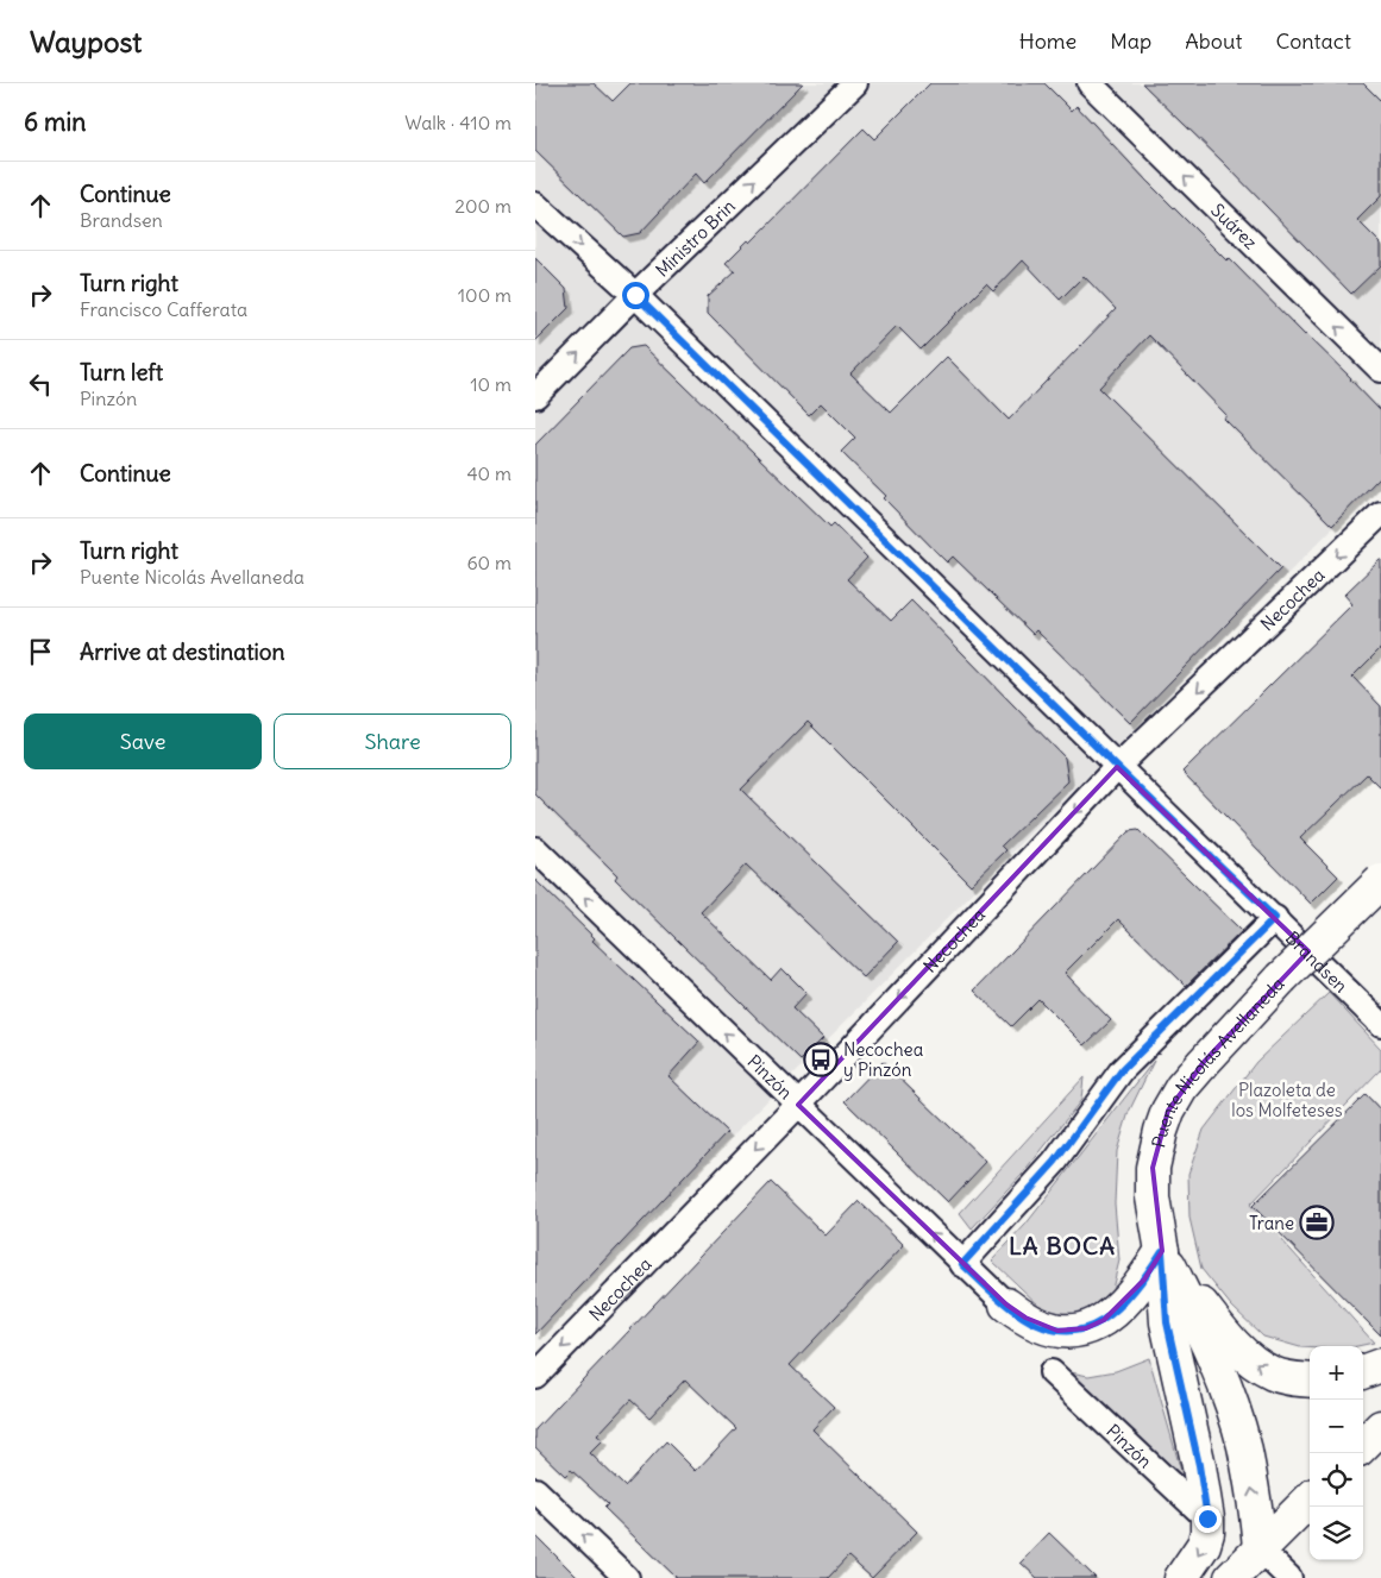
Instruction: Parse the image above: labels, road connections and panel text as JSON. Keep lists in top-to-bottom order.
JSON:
{
  "streets": {
    "main road": ["Puente Nicolás Avellaneda"],
    "street": [
      "Suárez",
      "Ministro Brin",
      "Necochea",
      "Brandsen",
      "Pinzón"
    ]
  },
  "crossings": [
    ["Ministro Brin", "Brandsen"],
    ["Necochea", "Brandsen"],
    ["Necochea", "Pinzón"],
    ["Puente Nicolás Avellaneda", "Pinzón"]
  ],
  "one_way": [
    "Suárez",
    "Ministro Brin",
    "Necochea",
    "Pinzón"
  ],
  "districts": ["LA BOCA"],
  "parks": ["Plazoleta de los Molfeteses"],
  "places": {
    "bus stop": ["Necochea y Pinzón"],
    "office": ["Trane"]
  },
  "page": {
    "header": "Waypost",
    "nav": [
      "Home",
      "Map",
      "About",
      "Contact"
    ],
    "heading": ["6 min", "Walk · 410 m"],
    "list": [
      ["Continue", "Brandsen", "200 m"],
      ["Turn right", "Francisco Cafferata", "100 m"],
      ["Turn left", "Pinzón", "10 m"],
      ["Continue", "40 m"],
      ["Turn right", "Puente Nicolás Avellaneda", "60 m"],
      "Arrive at destination"
    ],
    "buttons": ["Save", "Share"],
    "map_buttons": ["+", "−"]
  }
}
